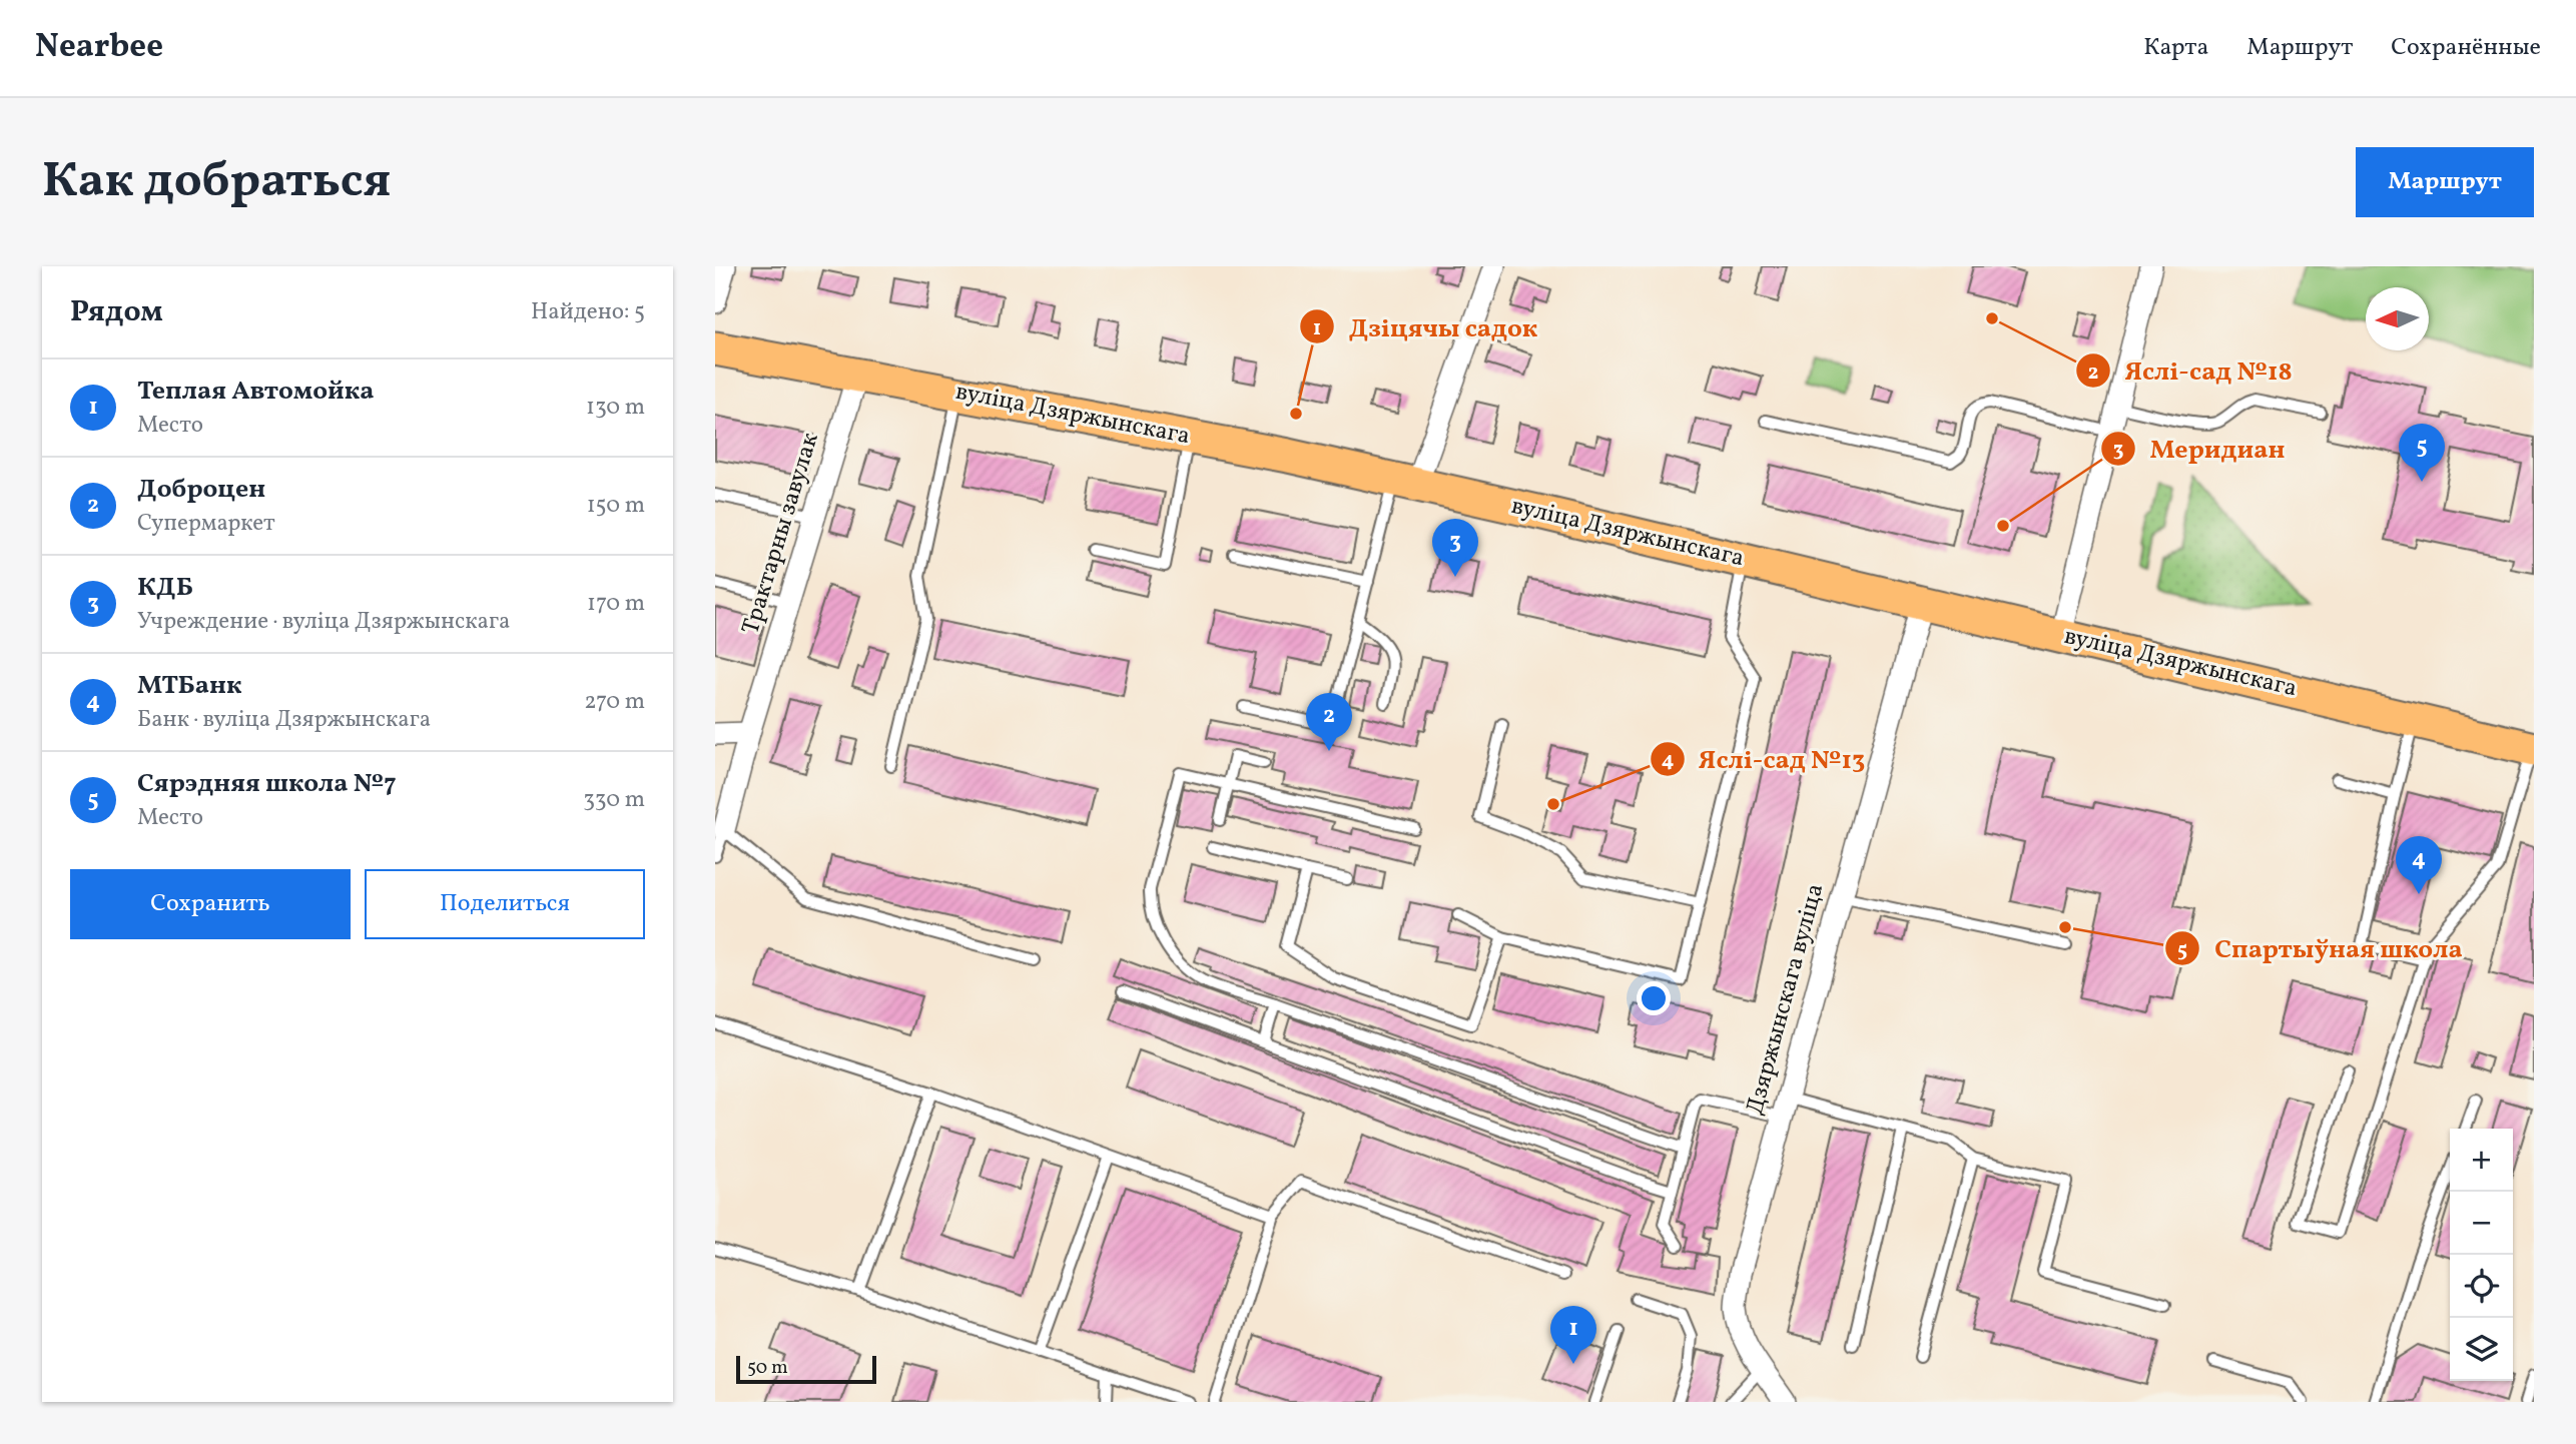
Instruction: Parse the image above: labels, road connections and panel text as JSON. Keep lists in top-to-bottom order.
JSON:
{
  "streets": {
    "main road": ["вуліца Дзяржынскага"],
    "street": ["Трактарны завулак", "Дзяржынскага вуліца"]
  },
  "crossings": [
    ["вуліца Дзяржынскага", "Трактарны завулак"],
    ["вуліца Дзяржынскага", "Дзяржынскага вуліца"]
  ],
  "places": [
    "Яслі-сад №18",
    "Дзіцячы садок",
    "Меридиан",
    "Яслі-сад №13",
    "Спартыўная школа"
  ],
  "scale_bar": "50 m",
  "north": "left",
  "page": {
    "header": "Nearbee",
    "nav": ["Карта", "Маршрут", "Сохранённые"],
    "buttons": [
      "Маршрут",
      ["Сохранить", "Поделиться"]
    ],
    "title": "Как добраться",
    "heading": ["Рядом", "Найдено: 5"],
    "list": [
      {
        "mark": "1",
        "name": "Теплая Автомойка",
        "note": "Место",
        "value": "130 m"
      },
      {
        "mark": "2",
        "name": "Доброцен",
        "note": "Супермаркет",
        "value": "150 m"
      },
      {
        "mark": "3",
        "name": "КДБ",
        "note": "Учреждение · вуліца Дзяржынскага",
        "value": "170 m"
      },
      {
        "mark": "4",
        "name": "МТБанк",
        "note": "Банк · вуліца Дзяржынскага",
        "value": "270 m"
      },
      {
        "mark": "5",
        "name": "Сярэдняя школа №7",
        "note": "Место",
        "value": "330 m"
      }
    ],
    "pins": [
      "5",
      "3",
      "2",
      "4",
      "1"
    ],
    "map_buttons": ["+", "−"],
    "scale": "50 m"
  }
}
